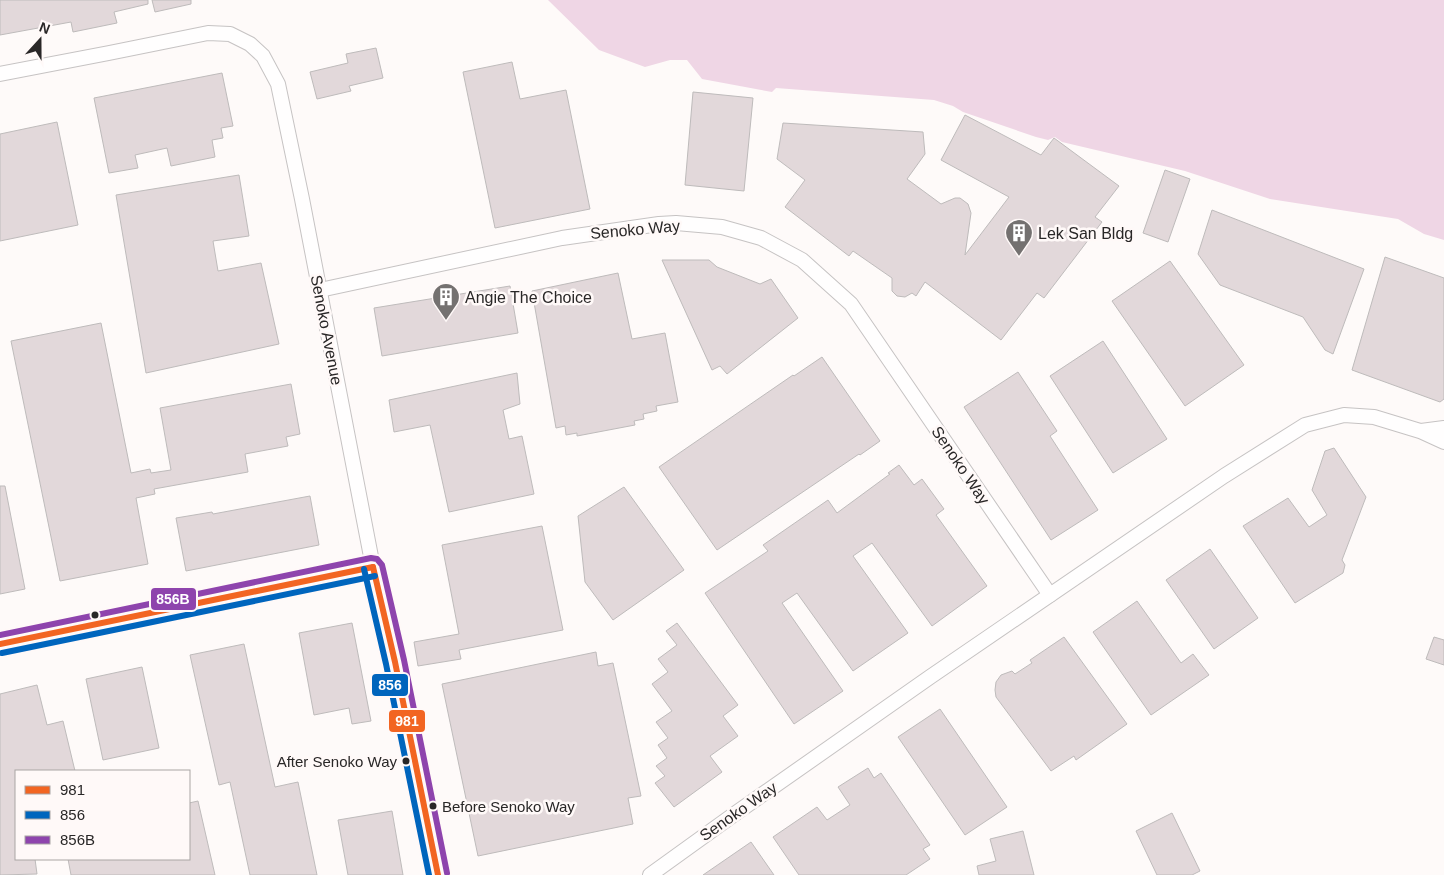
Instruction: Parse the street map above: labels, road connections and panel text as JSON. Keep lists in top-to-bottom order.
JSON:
{
  "streets": {
    "street": ["Senoko Way", "Senoko Avenue"]
  },
  "crossings": [
    ["Senoko Way", "Senoko Avenue"]
  ],
  "places": {
    "building": ["Lek San Bldg", "Angie The Choice"],
    "other": ["After Senoko Way", "Before Senoko Way"]
  },
  "lines": ["transit line 856B", "transit line 981", "transit line 856"],
  "legend": ["981", "856", "856B"],
  "north": "top"
}
